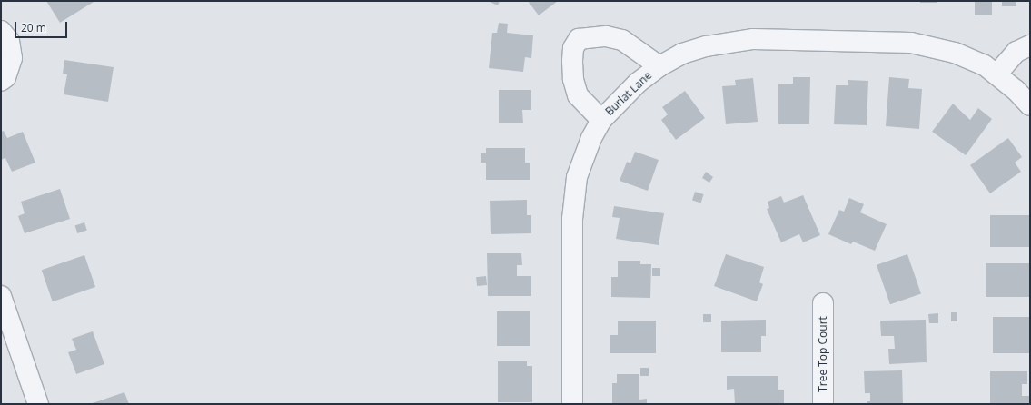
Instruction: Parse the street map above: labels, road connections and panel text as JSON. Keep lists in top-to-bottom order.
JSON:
{
  "streets": {
    "street": ["Burlat Lane", "Tree Top Court"]
  },
  "scale_bar": "20 m"
}
